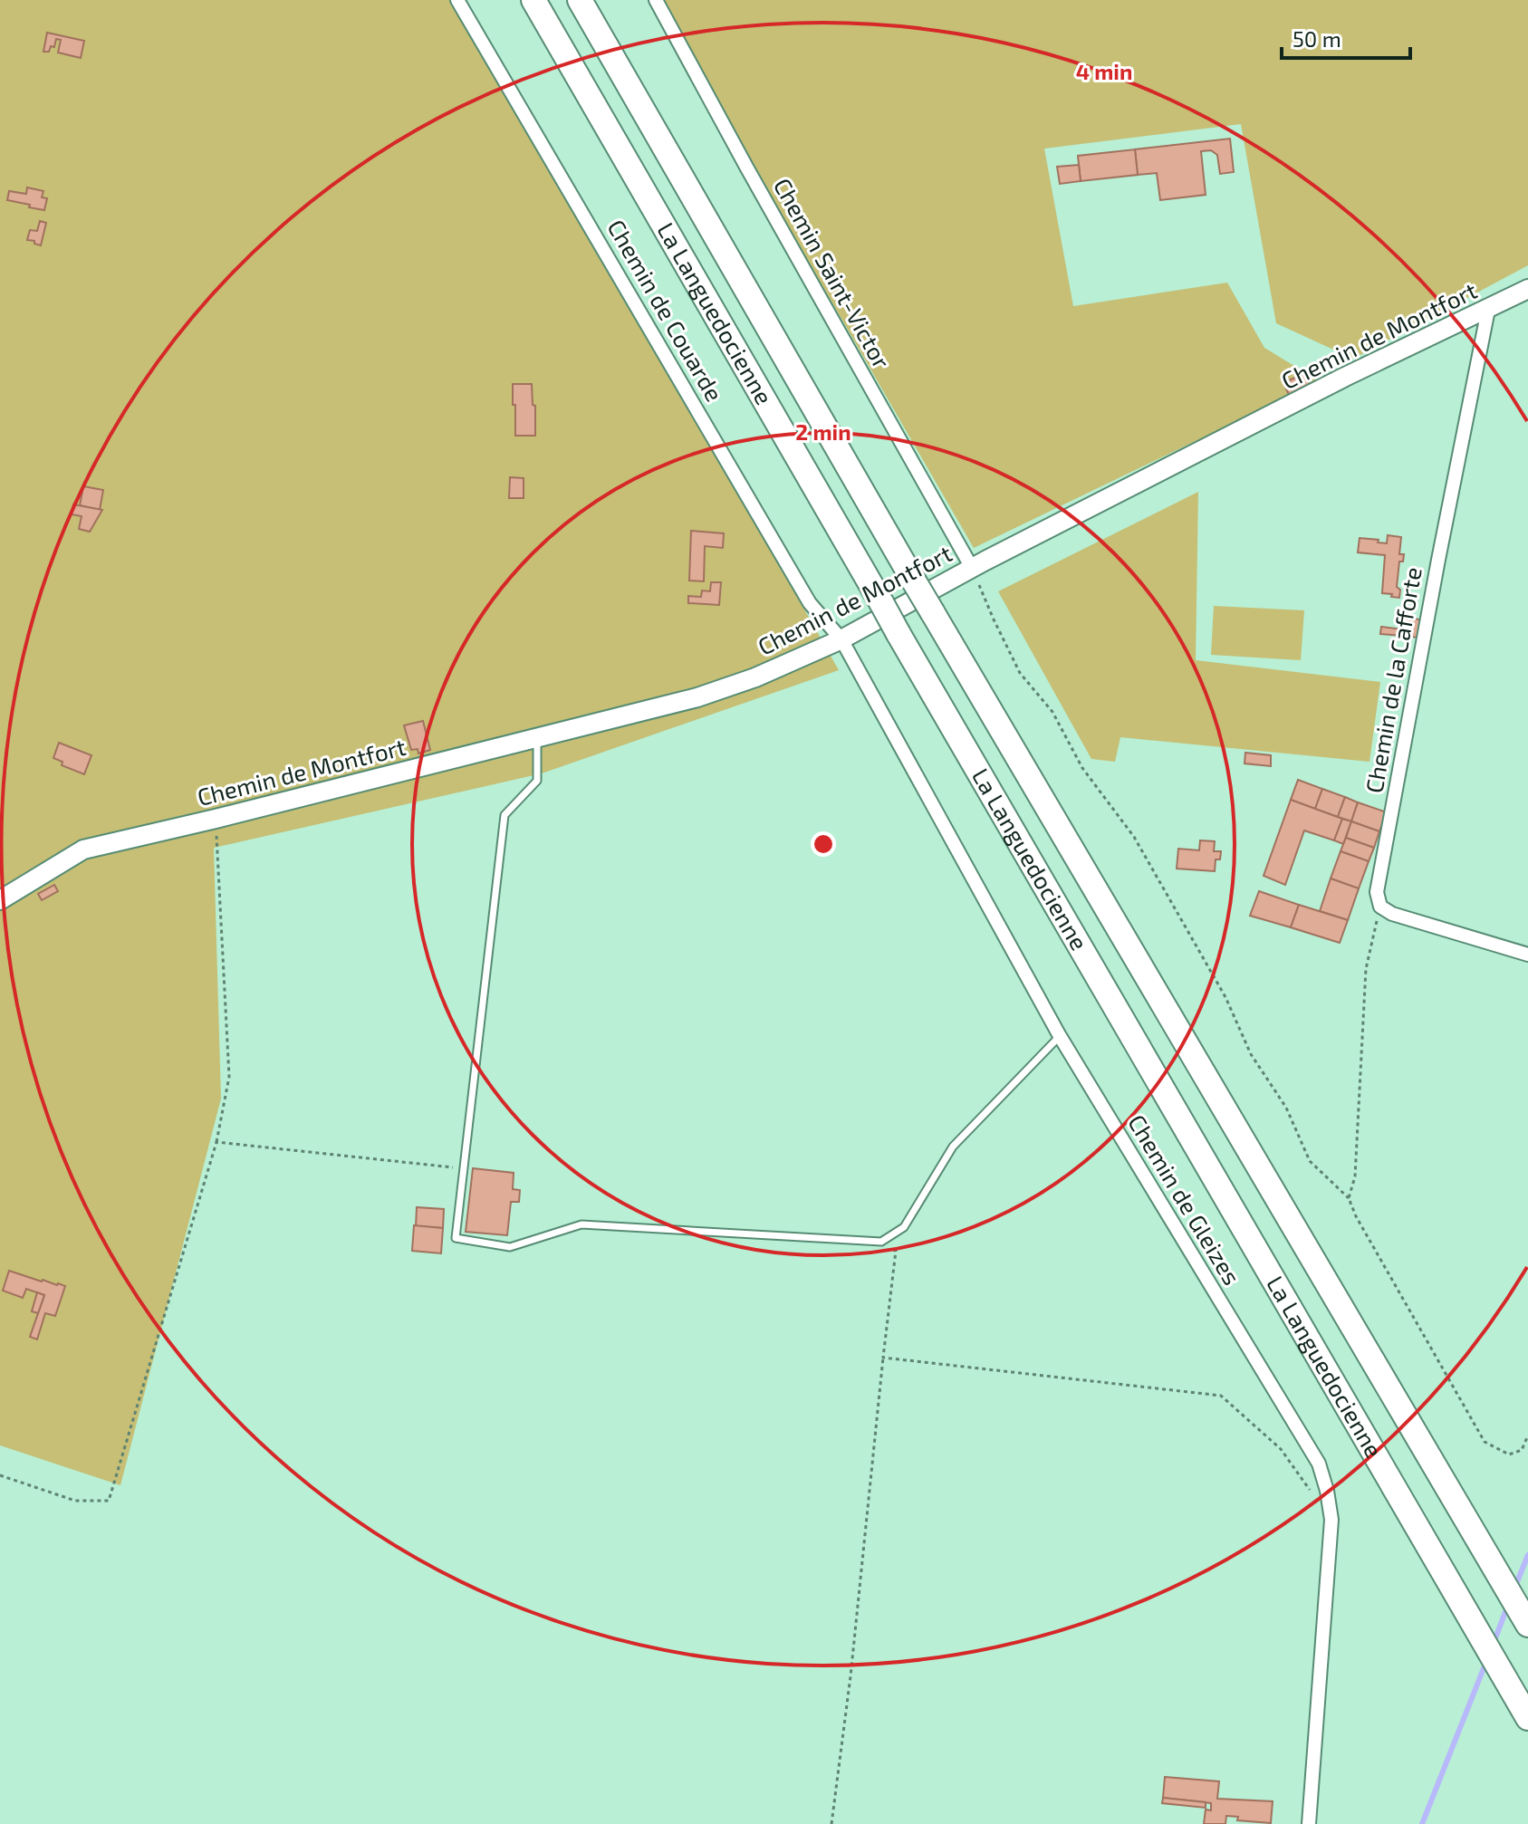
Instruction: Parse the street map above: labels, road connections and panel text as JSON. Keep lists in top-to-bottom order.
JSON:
{
  "streets": {
    "highway": ["La Languedocienne"],
    "street": [
      "Chemin Saint-Victor",
      "Chemin de Couarde",
      "Chemin de Montfort",
      "Chemin de la Cafforte",
      "Chemin de Gleizes"
    ]
  },
  "crossings": [
    ["Chemin Saint-Victor", "Chemin de Montfort"],
    ["Chemin de Couarde", "Chemin de Montfort"],
    ["Chemin de Couarde", "Chemin de Gleizes"],
    ["Chemin de Montfort", "Chemin de la Cafforte"],
    ["Chemin de Montfort", "Chemin de Gleizes"]
  ],
  "scale_bar": "50 m",
  "rings": ["4 min", "2 min"]
}
